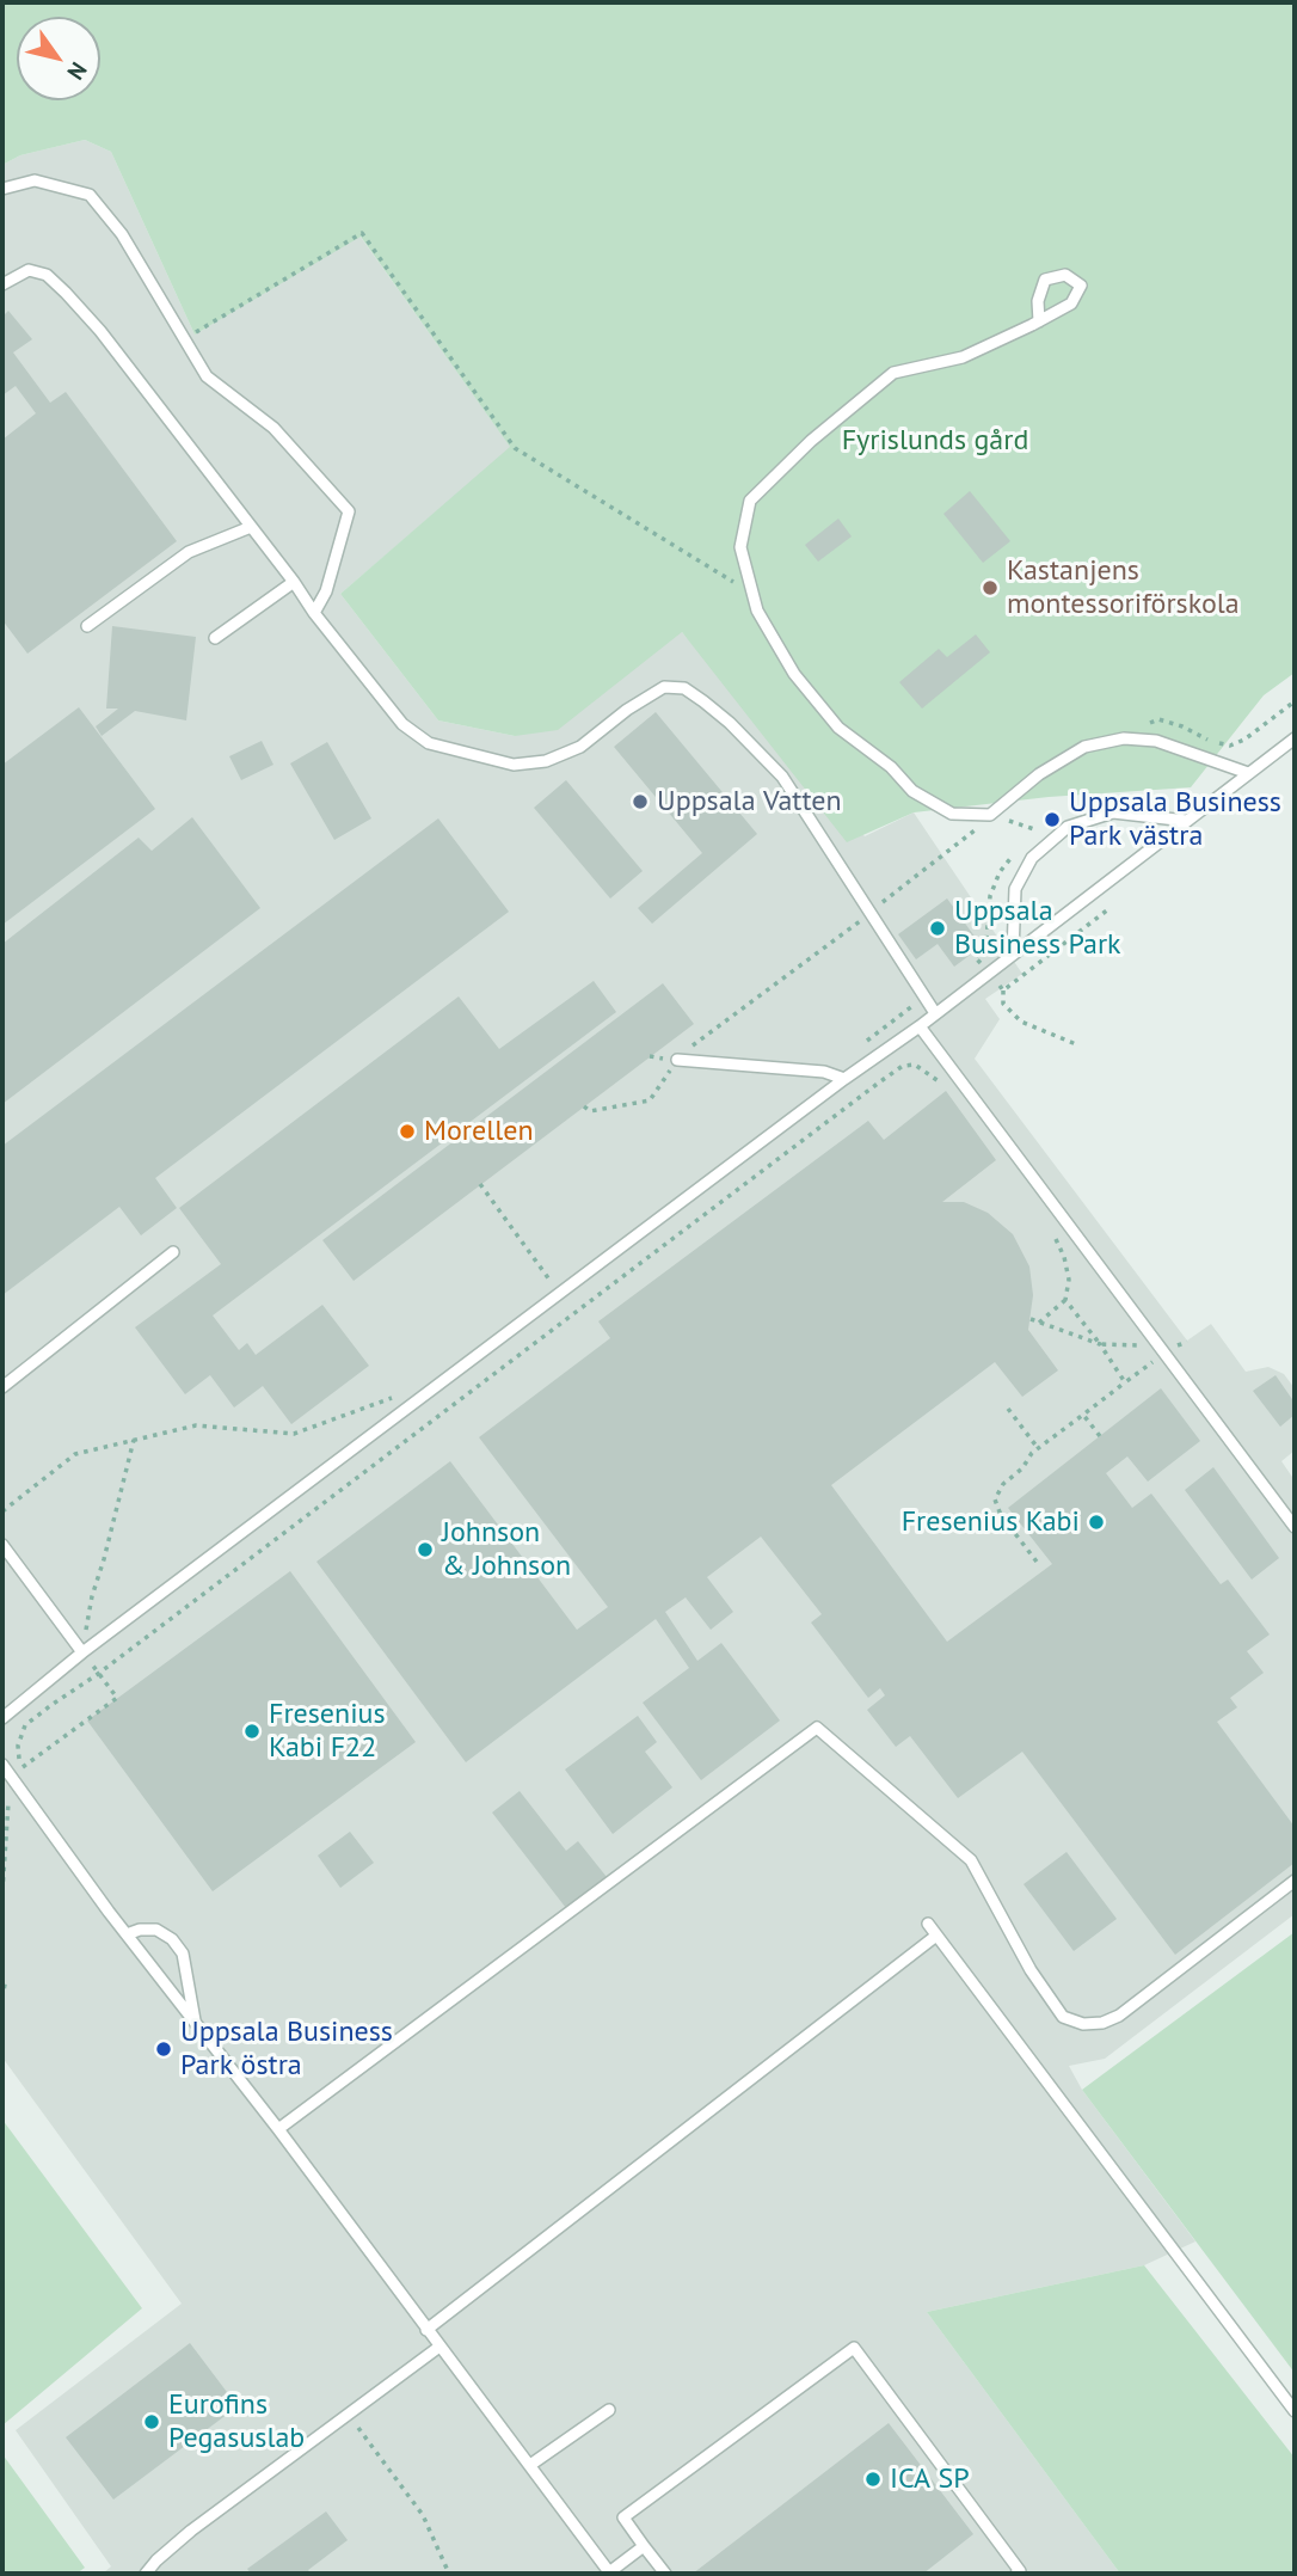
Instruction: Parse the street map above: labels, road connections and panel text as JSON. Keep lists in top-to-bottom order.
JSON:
{
  "parks": ["Fyrislunds gård"],
  "places": [
    "Kastanjens montessoriförskola",
    "Uppsala Vatten",
    "Uppsala Business Park västra",
    "Uppsala Business Park",
    "Morellen",
    "Fresenius Kabi",
    "Johnson & Johnson",
    "Fresenius Kabi F22",
    "Uppsala Business Park östra",
    "Eurofins Pegasuslab",
    "ICA SP"
  ],
  "north": "bottom right"
}
